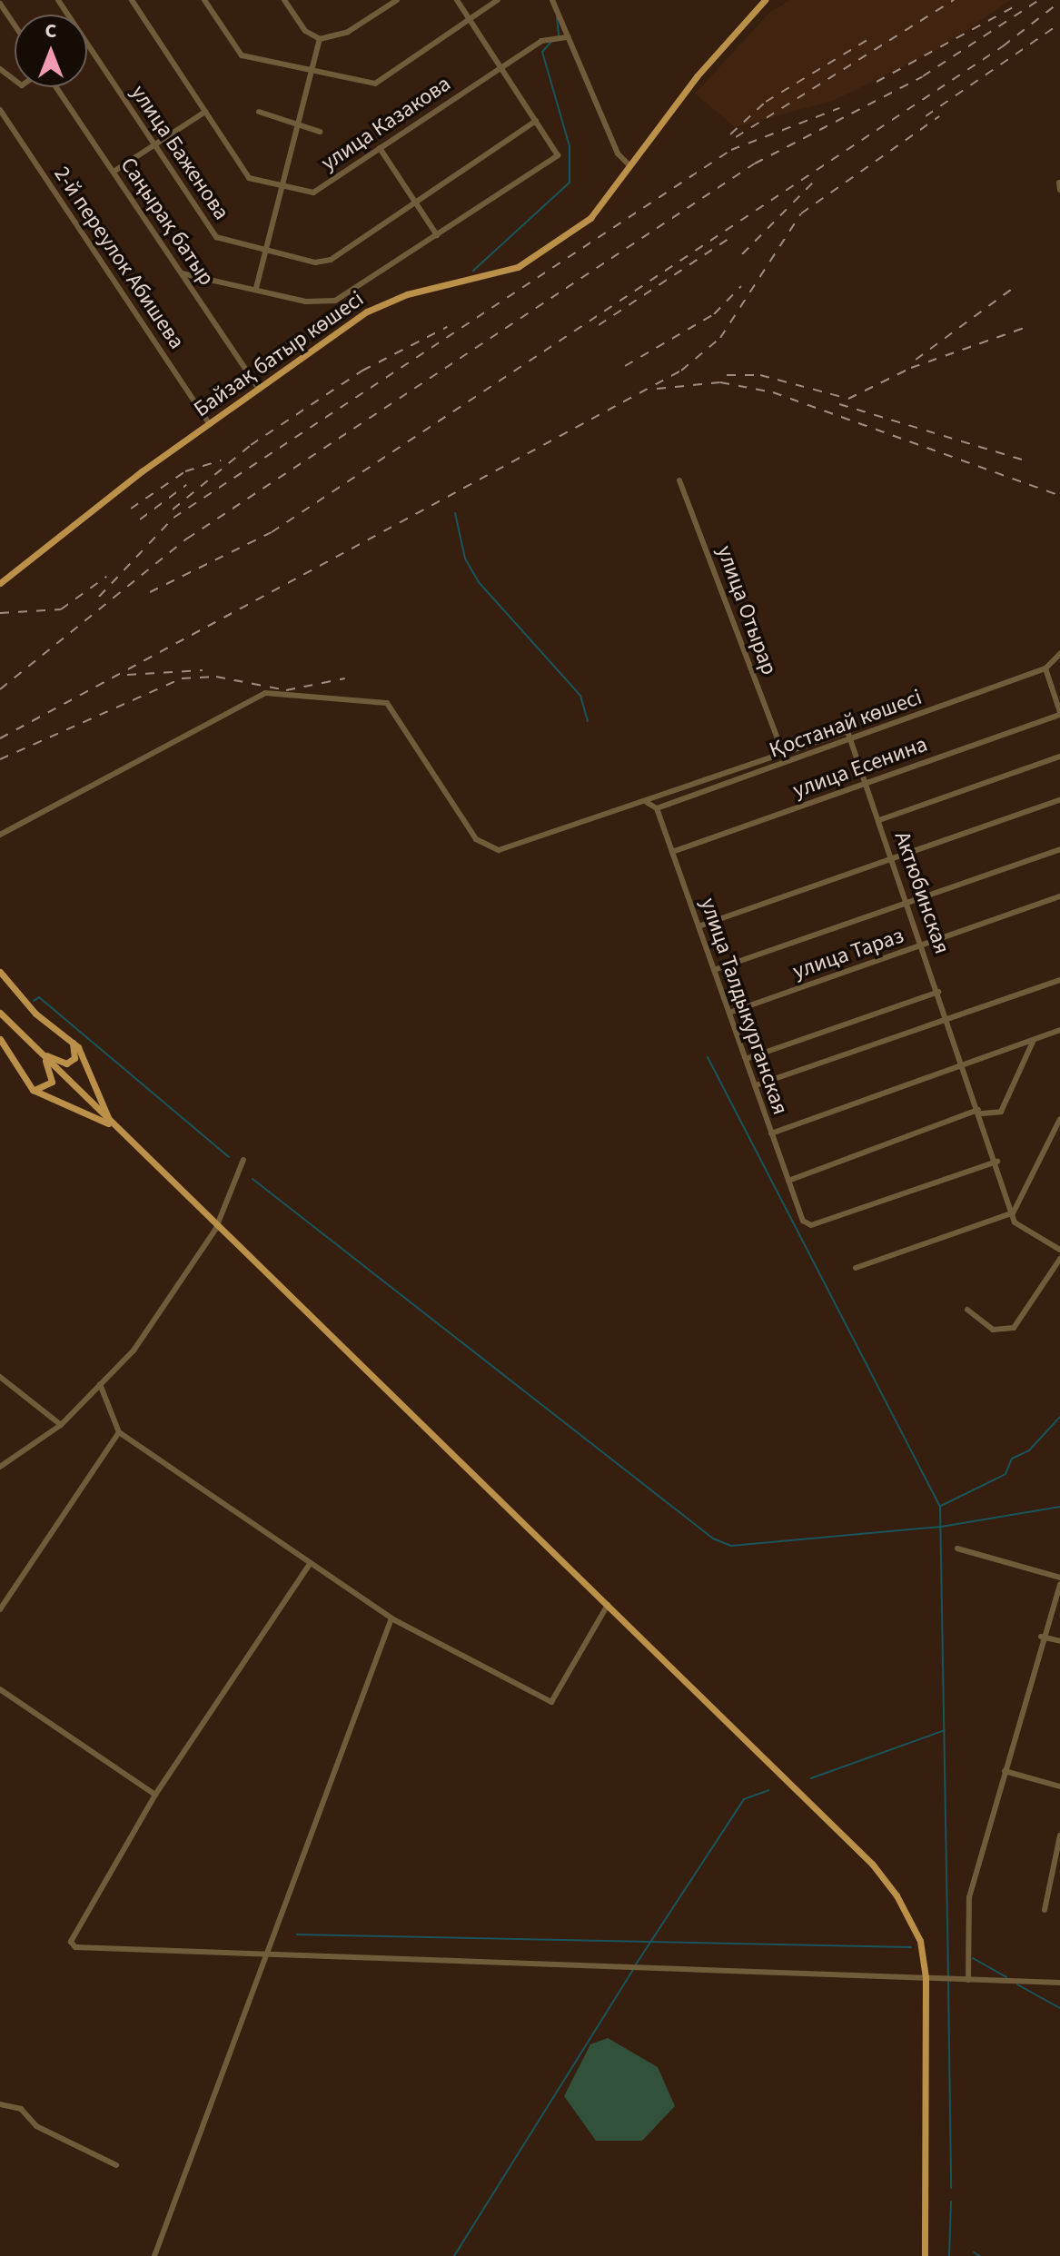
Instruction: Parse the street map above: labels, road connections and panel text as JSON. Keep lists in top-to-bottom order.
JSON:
{
  "streets": {
    "main road": ["Байзақ батыр көшесі"],
    "street": [
      "улица Казакова",
      "улица Баженова",
      "Саңырақ батыр",
      "2-й переулок Абишева",
      "улица Отырар",
      "Қостанай көшесі",
      "улица Есенина",
      "Актюбинская",
      "улица Тараз",
      "улица Талдыкурганская"
    ]
  },
  "crossings": [
    ["Саңырақ батыр", "Байзақ батыр көшесі"],
    ["2-й переулок Абишева", "Байзақ батыр көшесі"],
    ["улица Отырар", "Актюбинская"],
    ["Қостанай көшесі", "Актюбинская"],
    ["Қостанай көшесі", "улица Талдыкурганская"],
    ["улица Есенина", "Актюбинская"],
    ["улица Есенина", "улица Талдыкурганская"],
    ["Актюбинская", "улица Тараз"],
    ["Актюбинская", "улица Талдыкурганская"],
    ["улица Тараз", "улица Талдыкурганская"]
  ],
  "north": "top"
}
